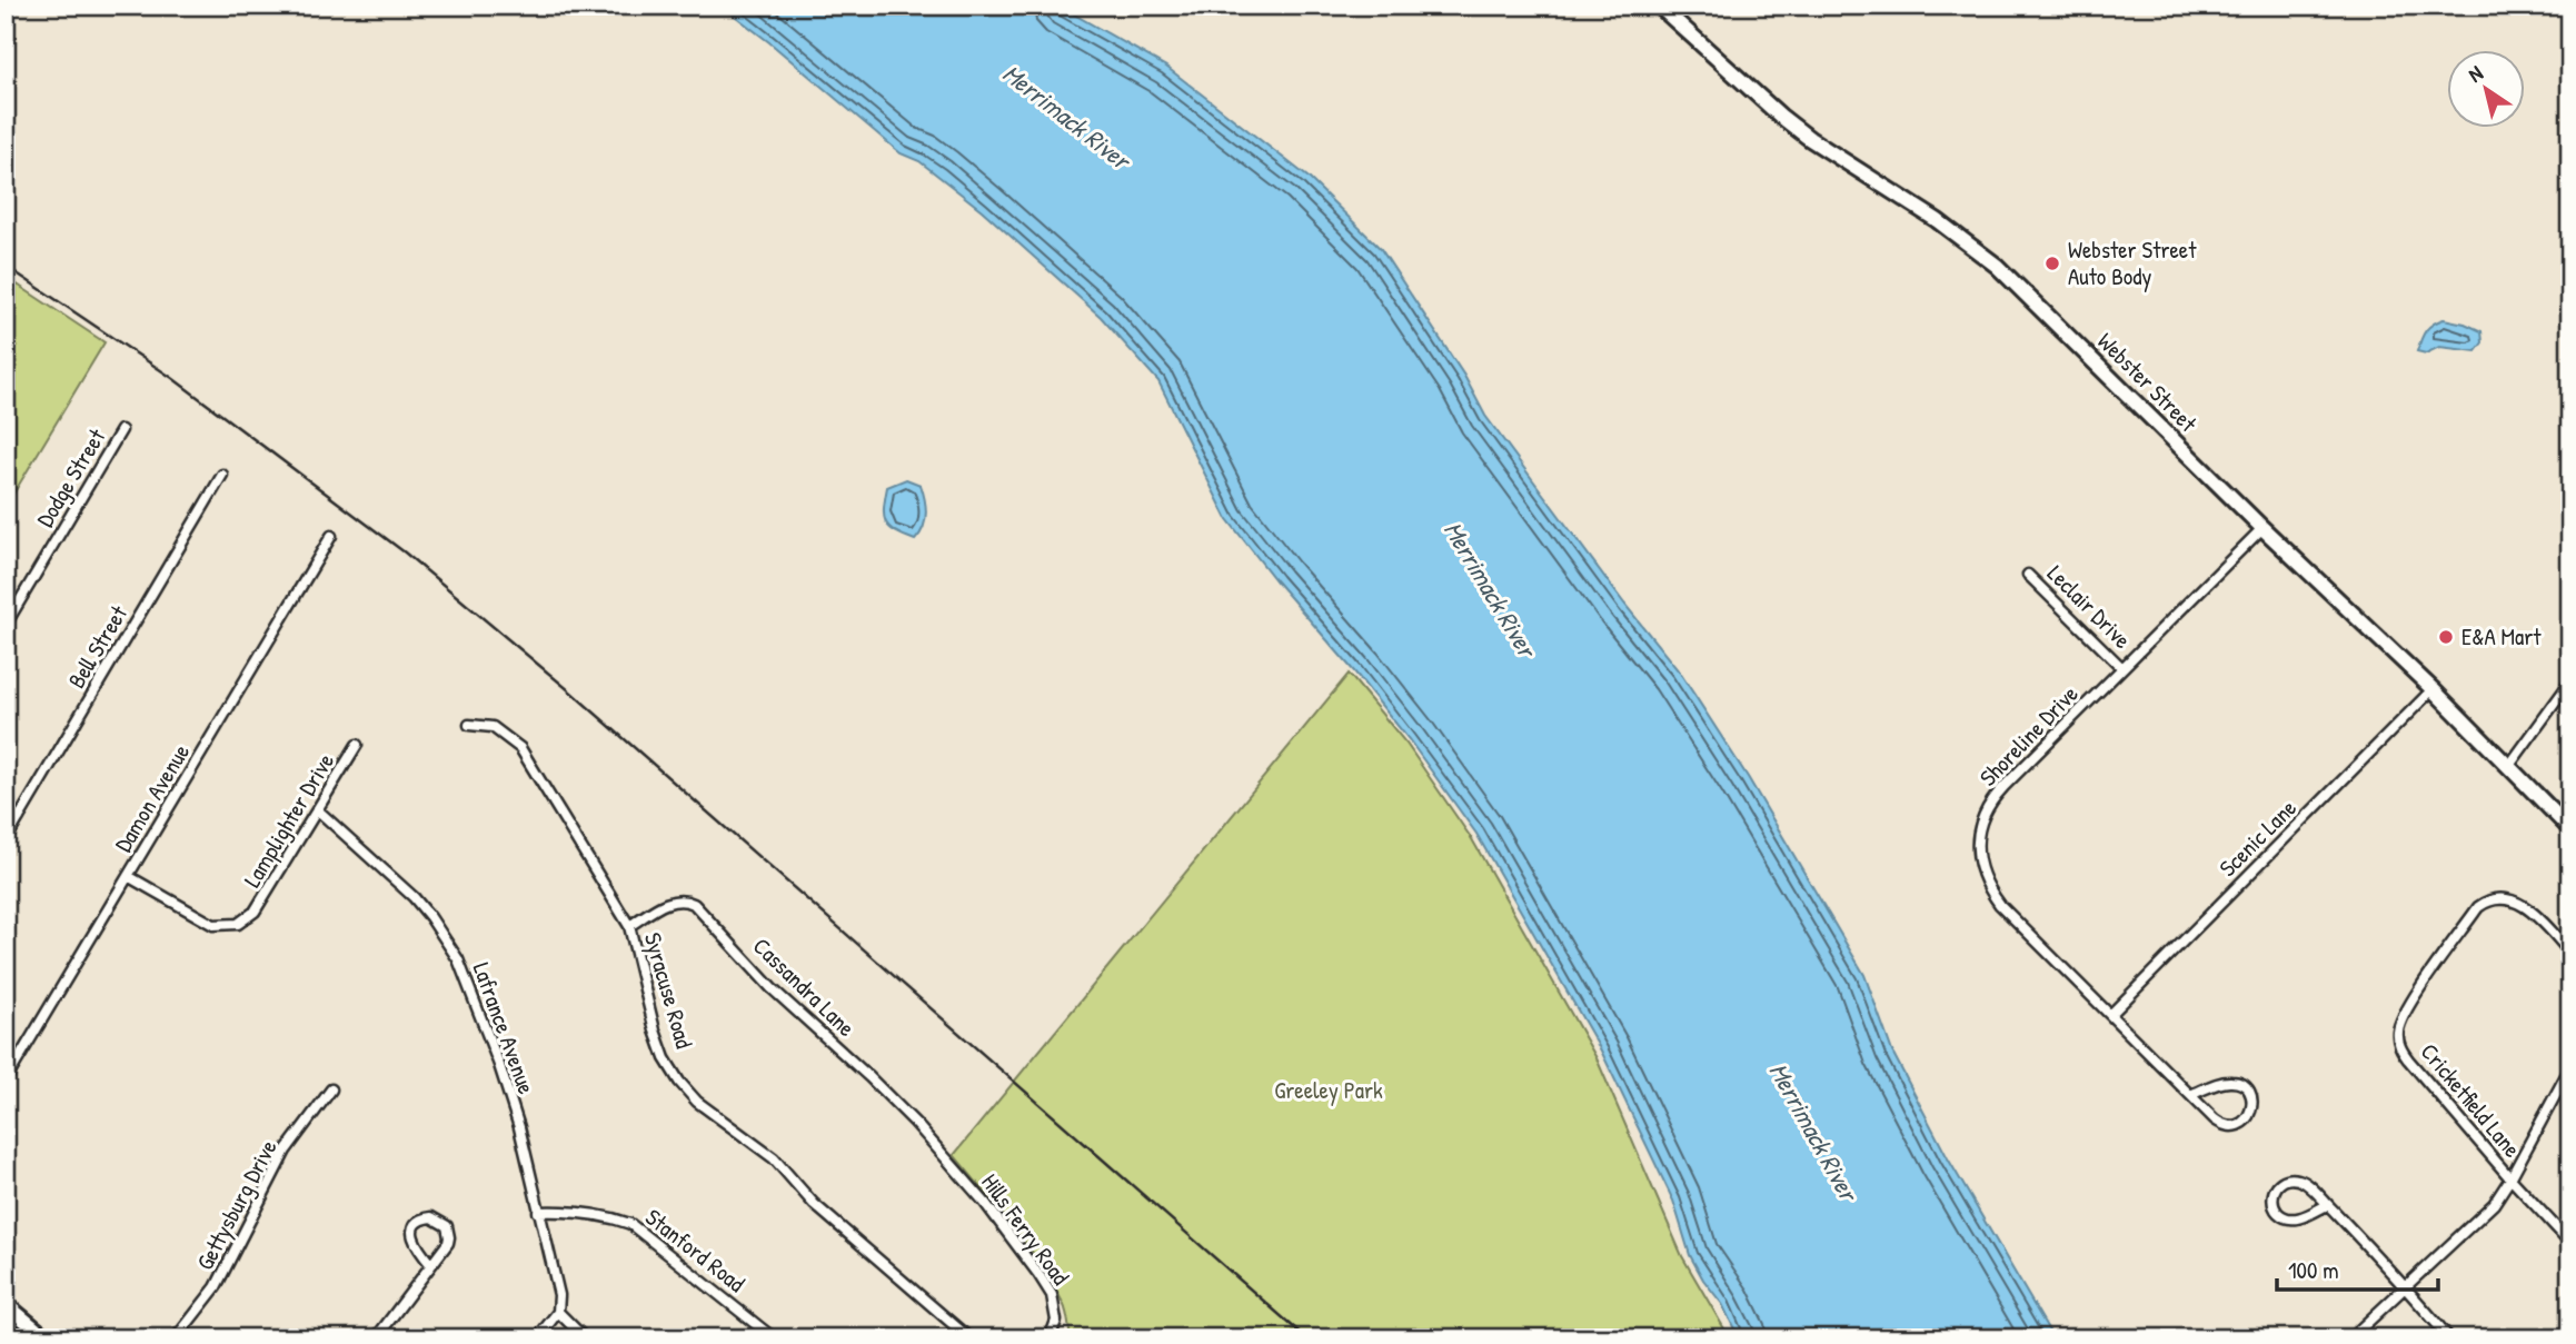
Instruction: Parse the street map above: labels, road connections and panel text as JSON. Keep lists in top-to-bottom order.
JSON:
{
  "streets": {
    "main road": ["Webster Street"],
    "street": [
      "Dodge Street",
      "Leclair Drive",
      "Bell Street",
      "Shoreline Drive",
      "Damon Avenue",
      "Lamplighter Drive",
      "Scenic Lane",
      "Cassandra Lane",
      "Syracuse Road",
      "Lafrance Avenue",
      "Cricketfield Lane",
      "Gettysburg Drive",
      "Hills Ferry Road",
      "Stanford Road"
    ]
  },
  "crossings": [
    ["Webster Street", "Shoreline Drive"],
    ["Webster Street", "Scenic Lane"],
    ["Leclair Drive", "Shoreline Drive"],
    ["Shoreline Drive", "Scenic Lane"],
    ["Damon Avenue", "Lamplighter Drive"],
    ["Lamplighter Drive", "Lafrance Avenue"],
    ["Cassandra Lane", "Syracuse Road"],
    ["Cassandra Lane", "Hills Ferry Road"],
    ["Lafrance Avenue", "Stanford Road"]
  ],
  "water": ["Merrimack River"],
  "parks": ["Greeley Park"],
  "places": ["Webster Street Auto Body", "E&A Mart"],
  "scale_bar": "100 m",
  "north": "top left"
}
